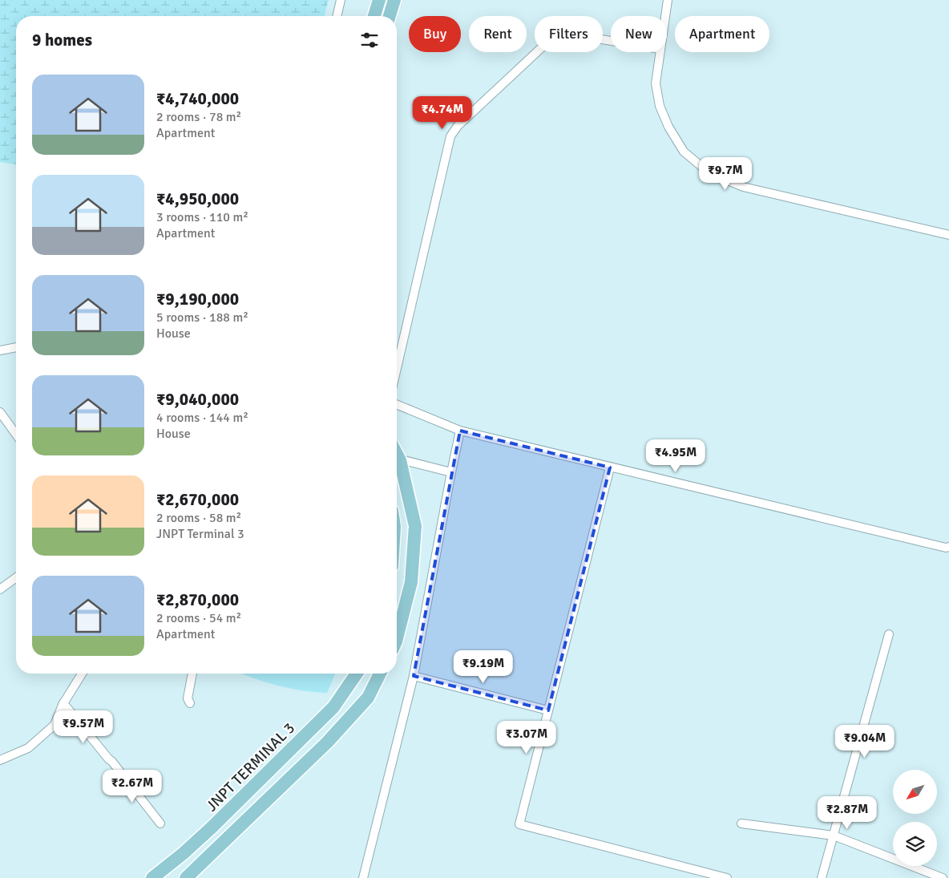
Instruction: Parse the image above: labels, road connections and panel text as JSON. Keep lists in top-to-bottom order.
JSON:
{
  "streets": {
    "main road": ["JNPT TERMINAL 3"]
  },
  "north": "bottom left",
  "page": {
    "chip": [
      "Buy",
      "Rent",
      "Filters",
      "New",
      "Apartment"
    ],
    "heading": "9 homes",
    "list": [
      {
        "name": "₹4,740,000",
        "note": "2 rooms · 78 m² · Apartment"
      },
      {
        "name": "₹4,950,000",
        "note": "3 rooms · 110 m² · Apartment"
      },
      {
        "name": "₹9,190,000",
        "note": "5 rooms · 188 m² · House"
      },
      {
        "name": "₹9,040,000",
        "note": "4 rooms · 144 m² · House"
      },
      {
        "name": "₹2,670,000",
        "note": "2 rooms · 58 m² · JNPT Terminal 3"
      },
      {
        "name": "₹2,870,000",
        "note": "2 rooms · 54 m² · Apartment"
      }
    ],
    "price": [
      "₹4.74M",
      "₹9.7M",
      "₹4.95M",
      "₹9.19M",
      "₹9.57M",
      "₹3.07M",
      "₹9.04M",
      "₹2.67M",
      "₹2.87M"
    ]
  }
}
